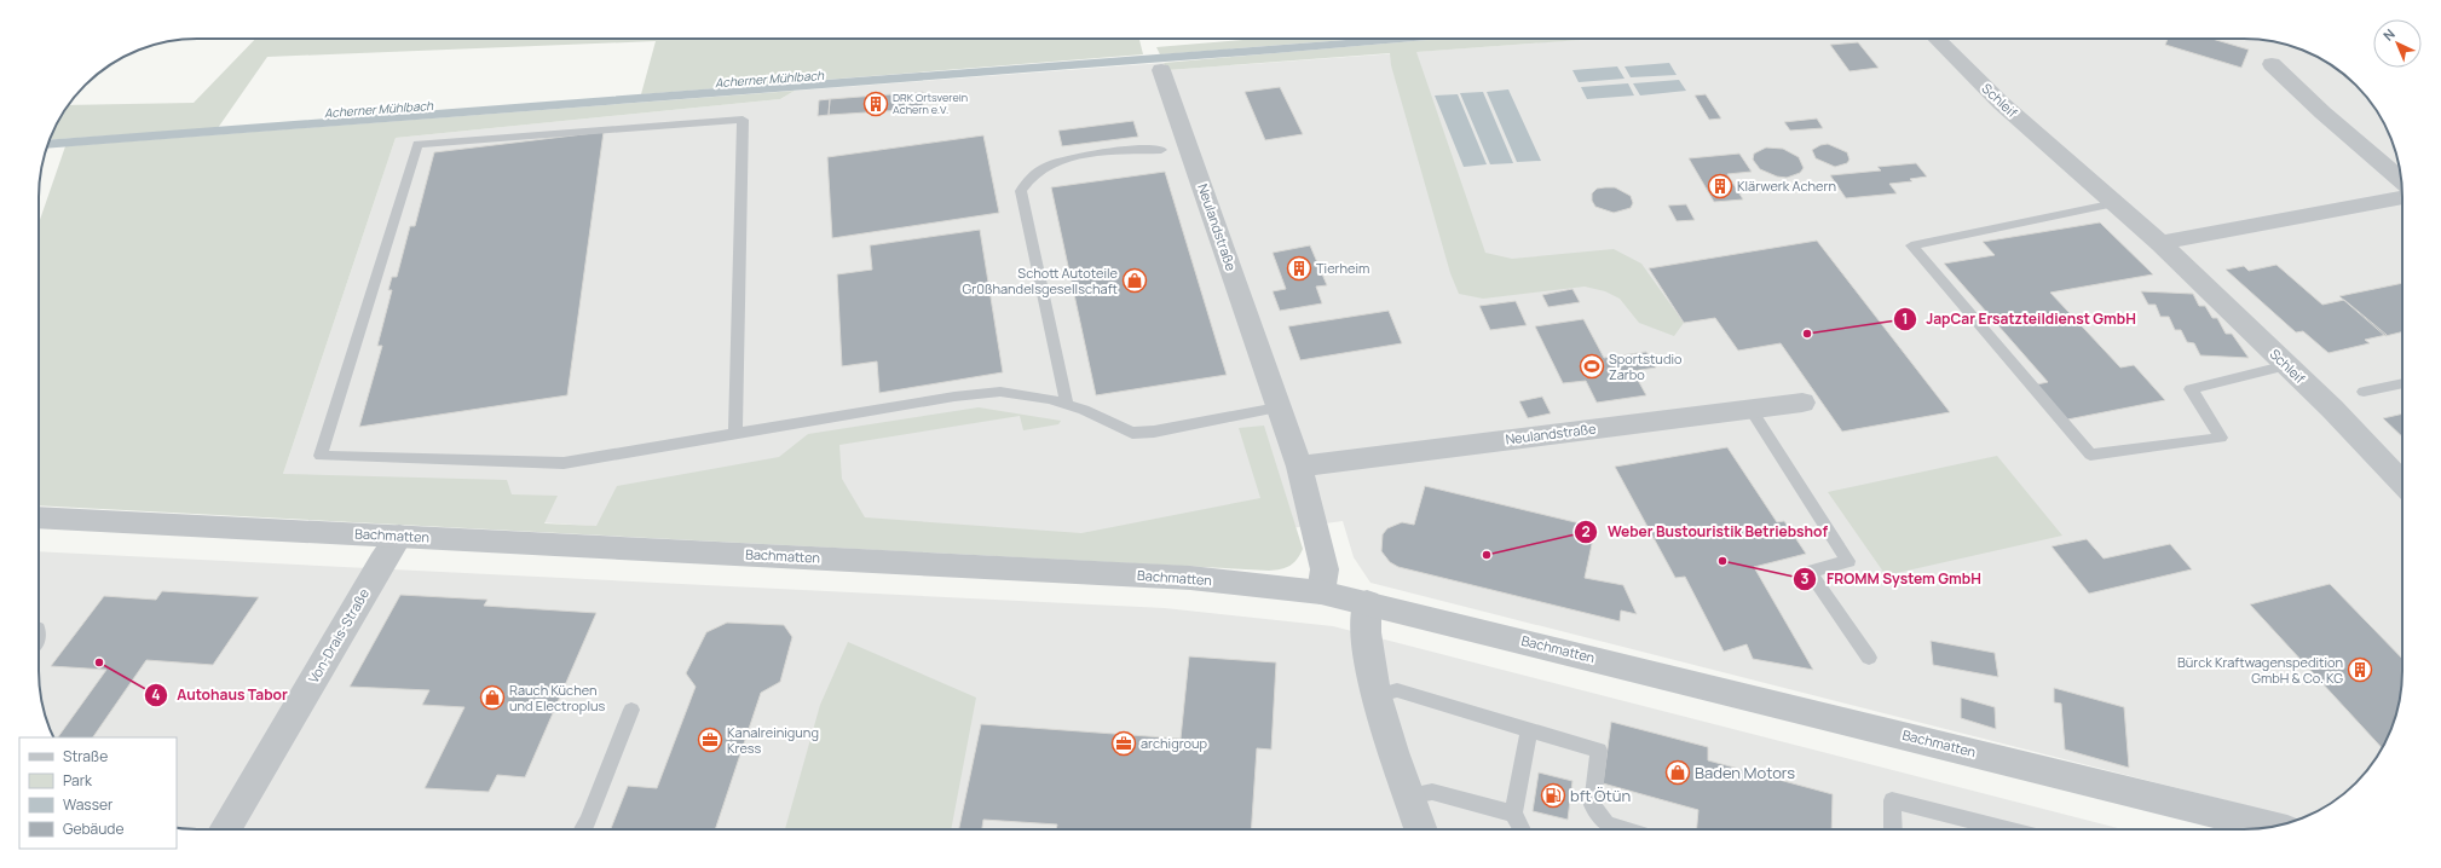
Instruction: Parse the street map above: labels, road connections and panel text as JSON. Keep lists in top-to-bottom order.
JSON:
{
  "streets": {
    "street": [
      "Schleif",
      "Neulandstraße",
      "Bachmatten",
      "Von-Drais-Straße"
    ]
  },
  "crossings": [
    ["Neulandstraße", "Bachmatten"],
    ["Bachmatten", "Von-Drais-Straße"]
  ],
  "water": ["Acherner Mühlbach"],
  "places": {
    "building": [
      "DRK Ortsverein Achern e.V.",
      "Klärwerk Achern",
      "Tierheim",
      "Bürck Kraftwagenspedition GmbH & Co. KG"
    ],
    "shop": ["Schott Autoteile Gr0ßhandelsgesellschaft", "Rauch Küchen und Electroplus", "Baden Motors"],
    "other": [
      "JapCar Ersatzteildienst GmbH",
      "Weber Bustouristik Betriebshof",
      "FROMM System GmbH",
      "Autohaus Tabor"
    ],
    "sports": ["Sportstudio Zarbo"],
    "office": ["Kanalreinigung Kress", "archigroup"],
    "fuel station": ["bft Ötün"]
  },
  "legend": [
    "Straße",
    "Park",
    "Wasser",
    "Gebäude"
  ],
  "north": "top left"
}
